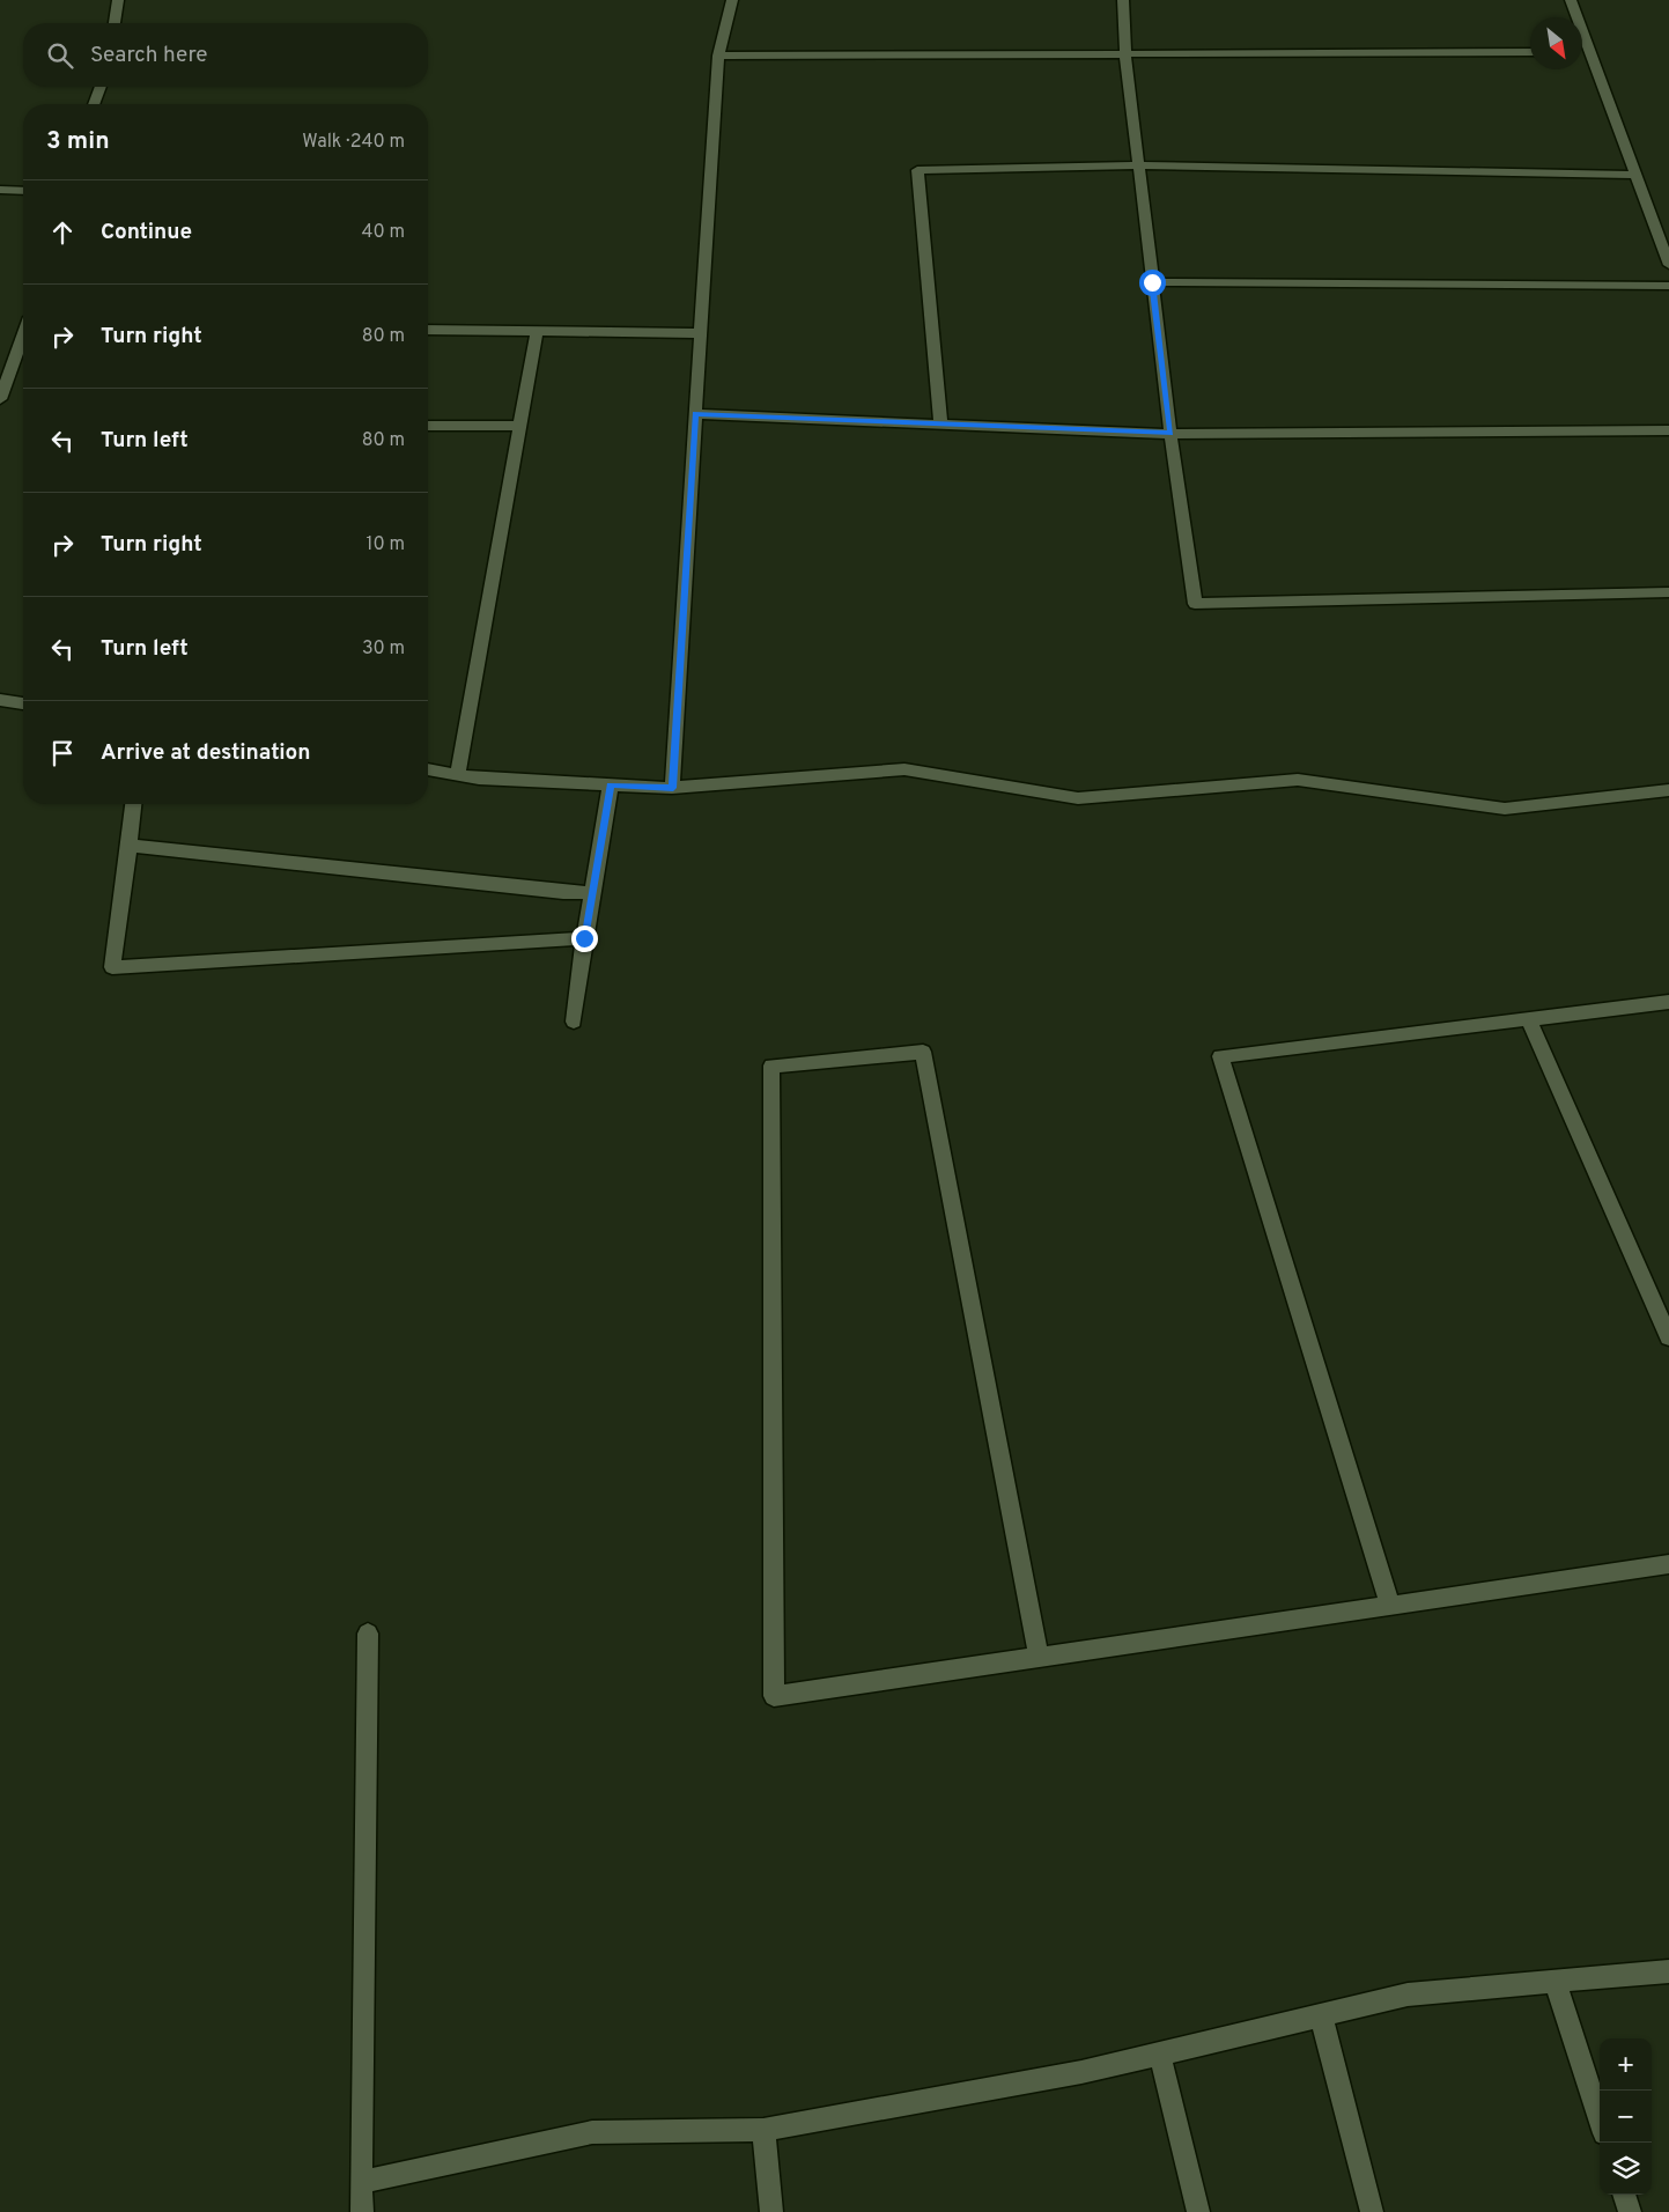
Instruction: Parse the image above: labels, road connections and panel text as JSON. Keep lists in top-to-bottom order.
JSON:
{
  "north": "bottom right",
  "page": {
    "search": "Search here",
    "heading": ["3 min", "Walk · 240 m"],
    "list": [
      ["Continue", "40 m"],
      ["Turn right", "80 m"],
      ["Turn left", "80 m"],
      ["Turn right", "10 m"],
      ["Turn left", "30 m"],
      "Arrive at destination"
    ],
    "map_buttons": ["+", "−"]
  }
}
